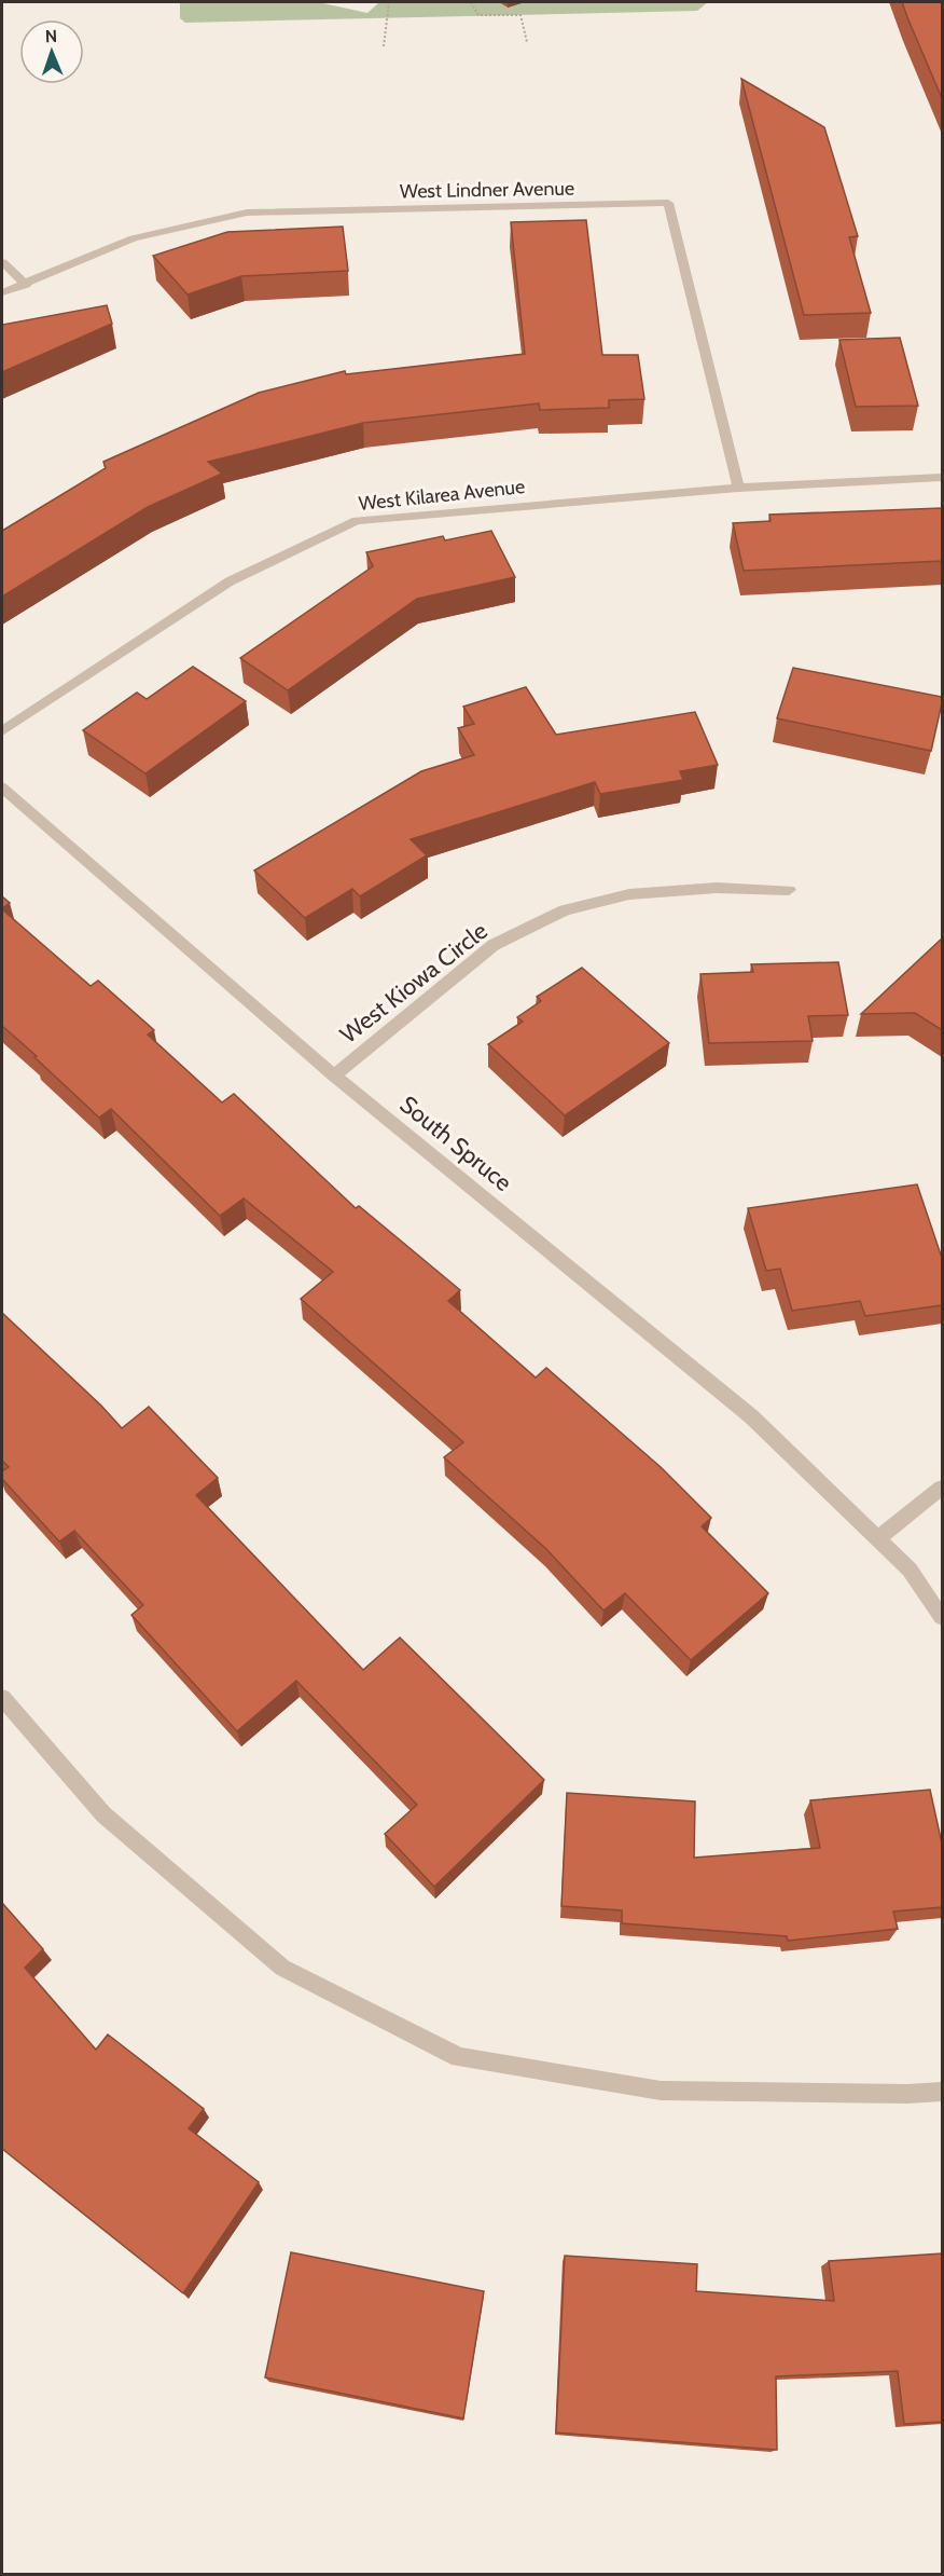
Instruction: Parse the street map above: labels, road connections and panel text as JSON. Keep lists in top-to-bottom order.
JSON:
{
  "streets": {
    "street": [
      "West Lindner Avenue",
      "West Kilarea Avenue",
      "West Kiowa Circle",
      "South Spruce"
    ]
  },
  "crossings": [
    ["West Lindner Avenue", "West Kilarea Avenue"],
    ["West Kiowa Circle", "South Spruce"]
  ],
  "north": "top"
}
